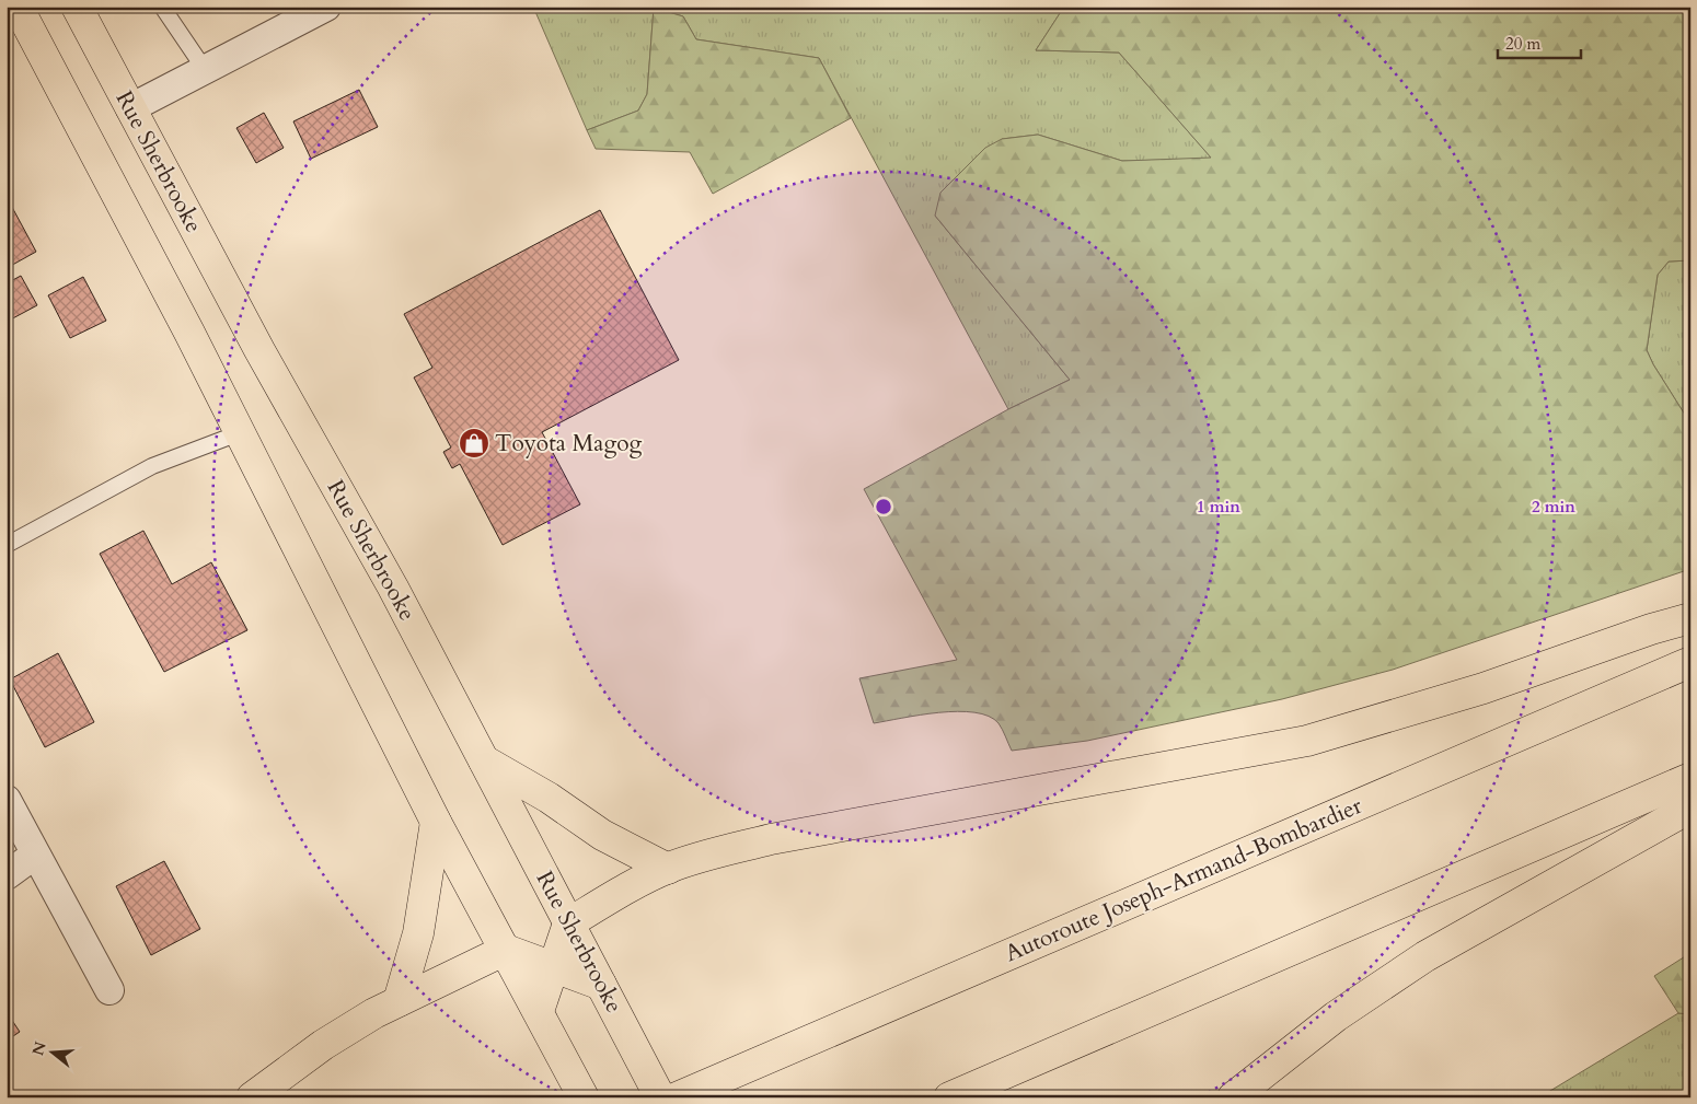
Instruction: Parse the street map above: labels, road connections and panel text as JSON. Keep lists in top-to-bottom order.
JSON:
{
  "streets": {
    "main road": ["Rue Sherbrooke", "Autoroute Joseph-Armand-Bombardier"]
  },
  "places": {
    "shop": ["Toyota Magog"]
  },
  "scale_bar": "20 m",
  "north": "left",
  "rings": ["1 min", "2 min"]
}
